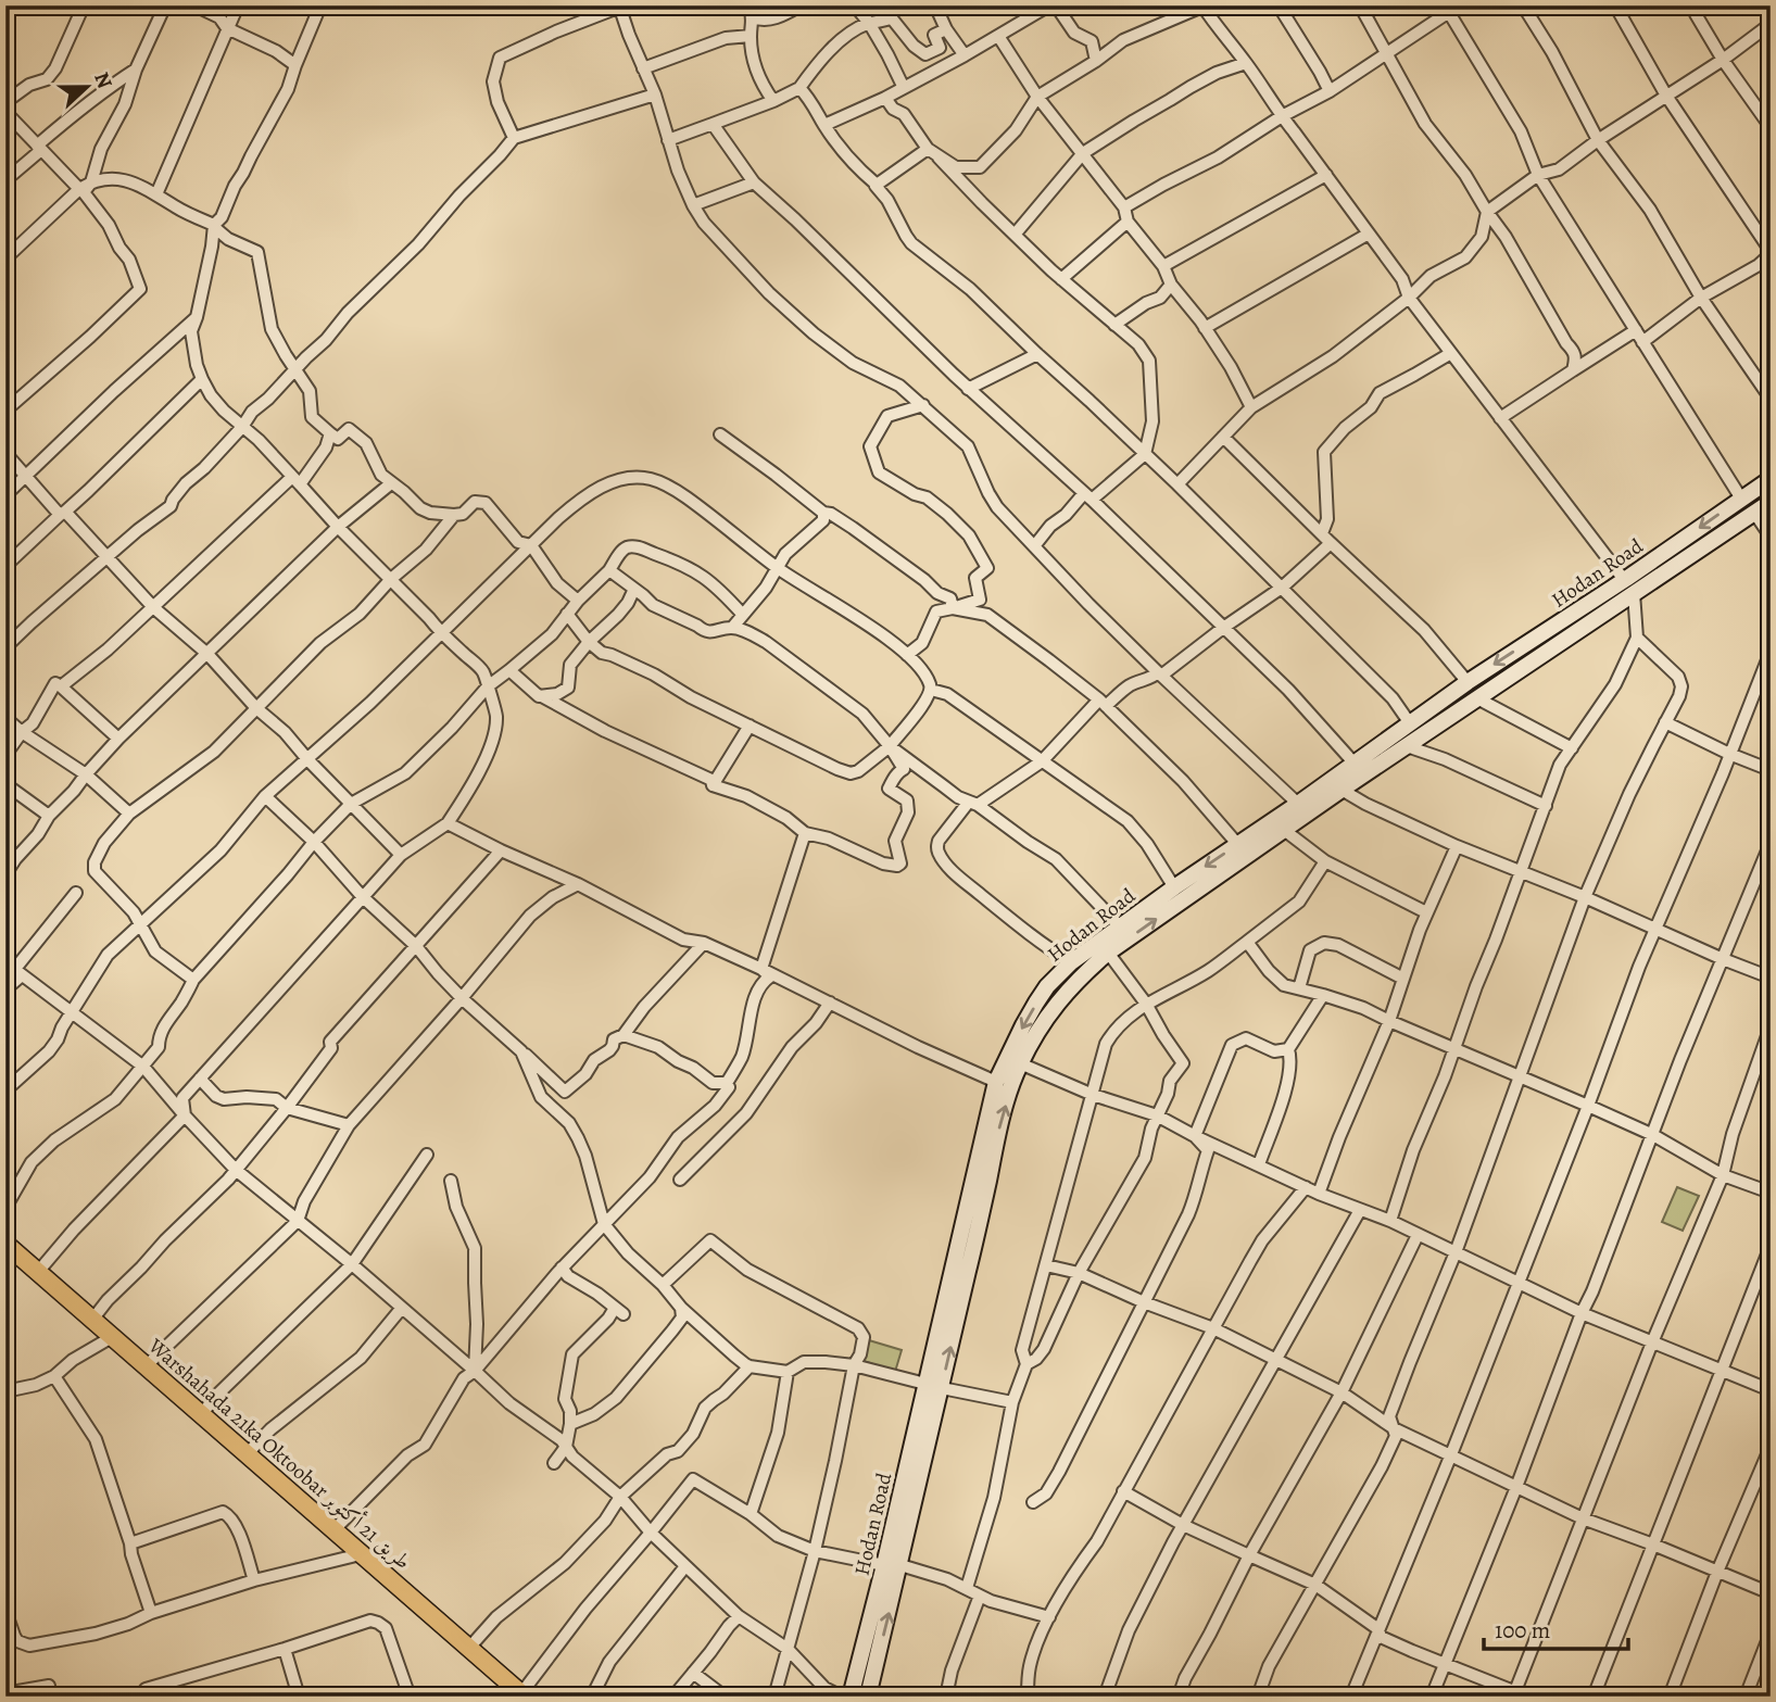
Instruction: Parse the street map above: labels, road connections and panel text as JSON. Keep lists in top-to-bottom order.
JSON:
{
  "streets": {
    "main road": ["Hodan Road", "Warshahada 21ka Oktoobar طريق 21 أكتوبر"]
  },
  "scale_bar": "100 m",
  "north": "right"
}
